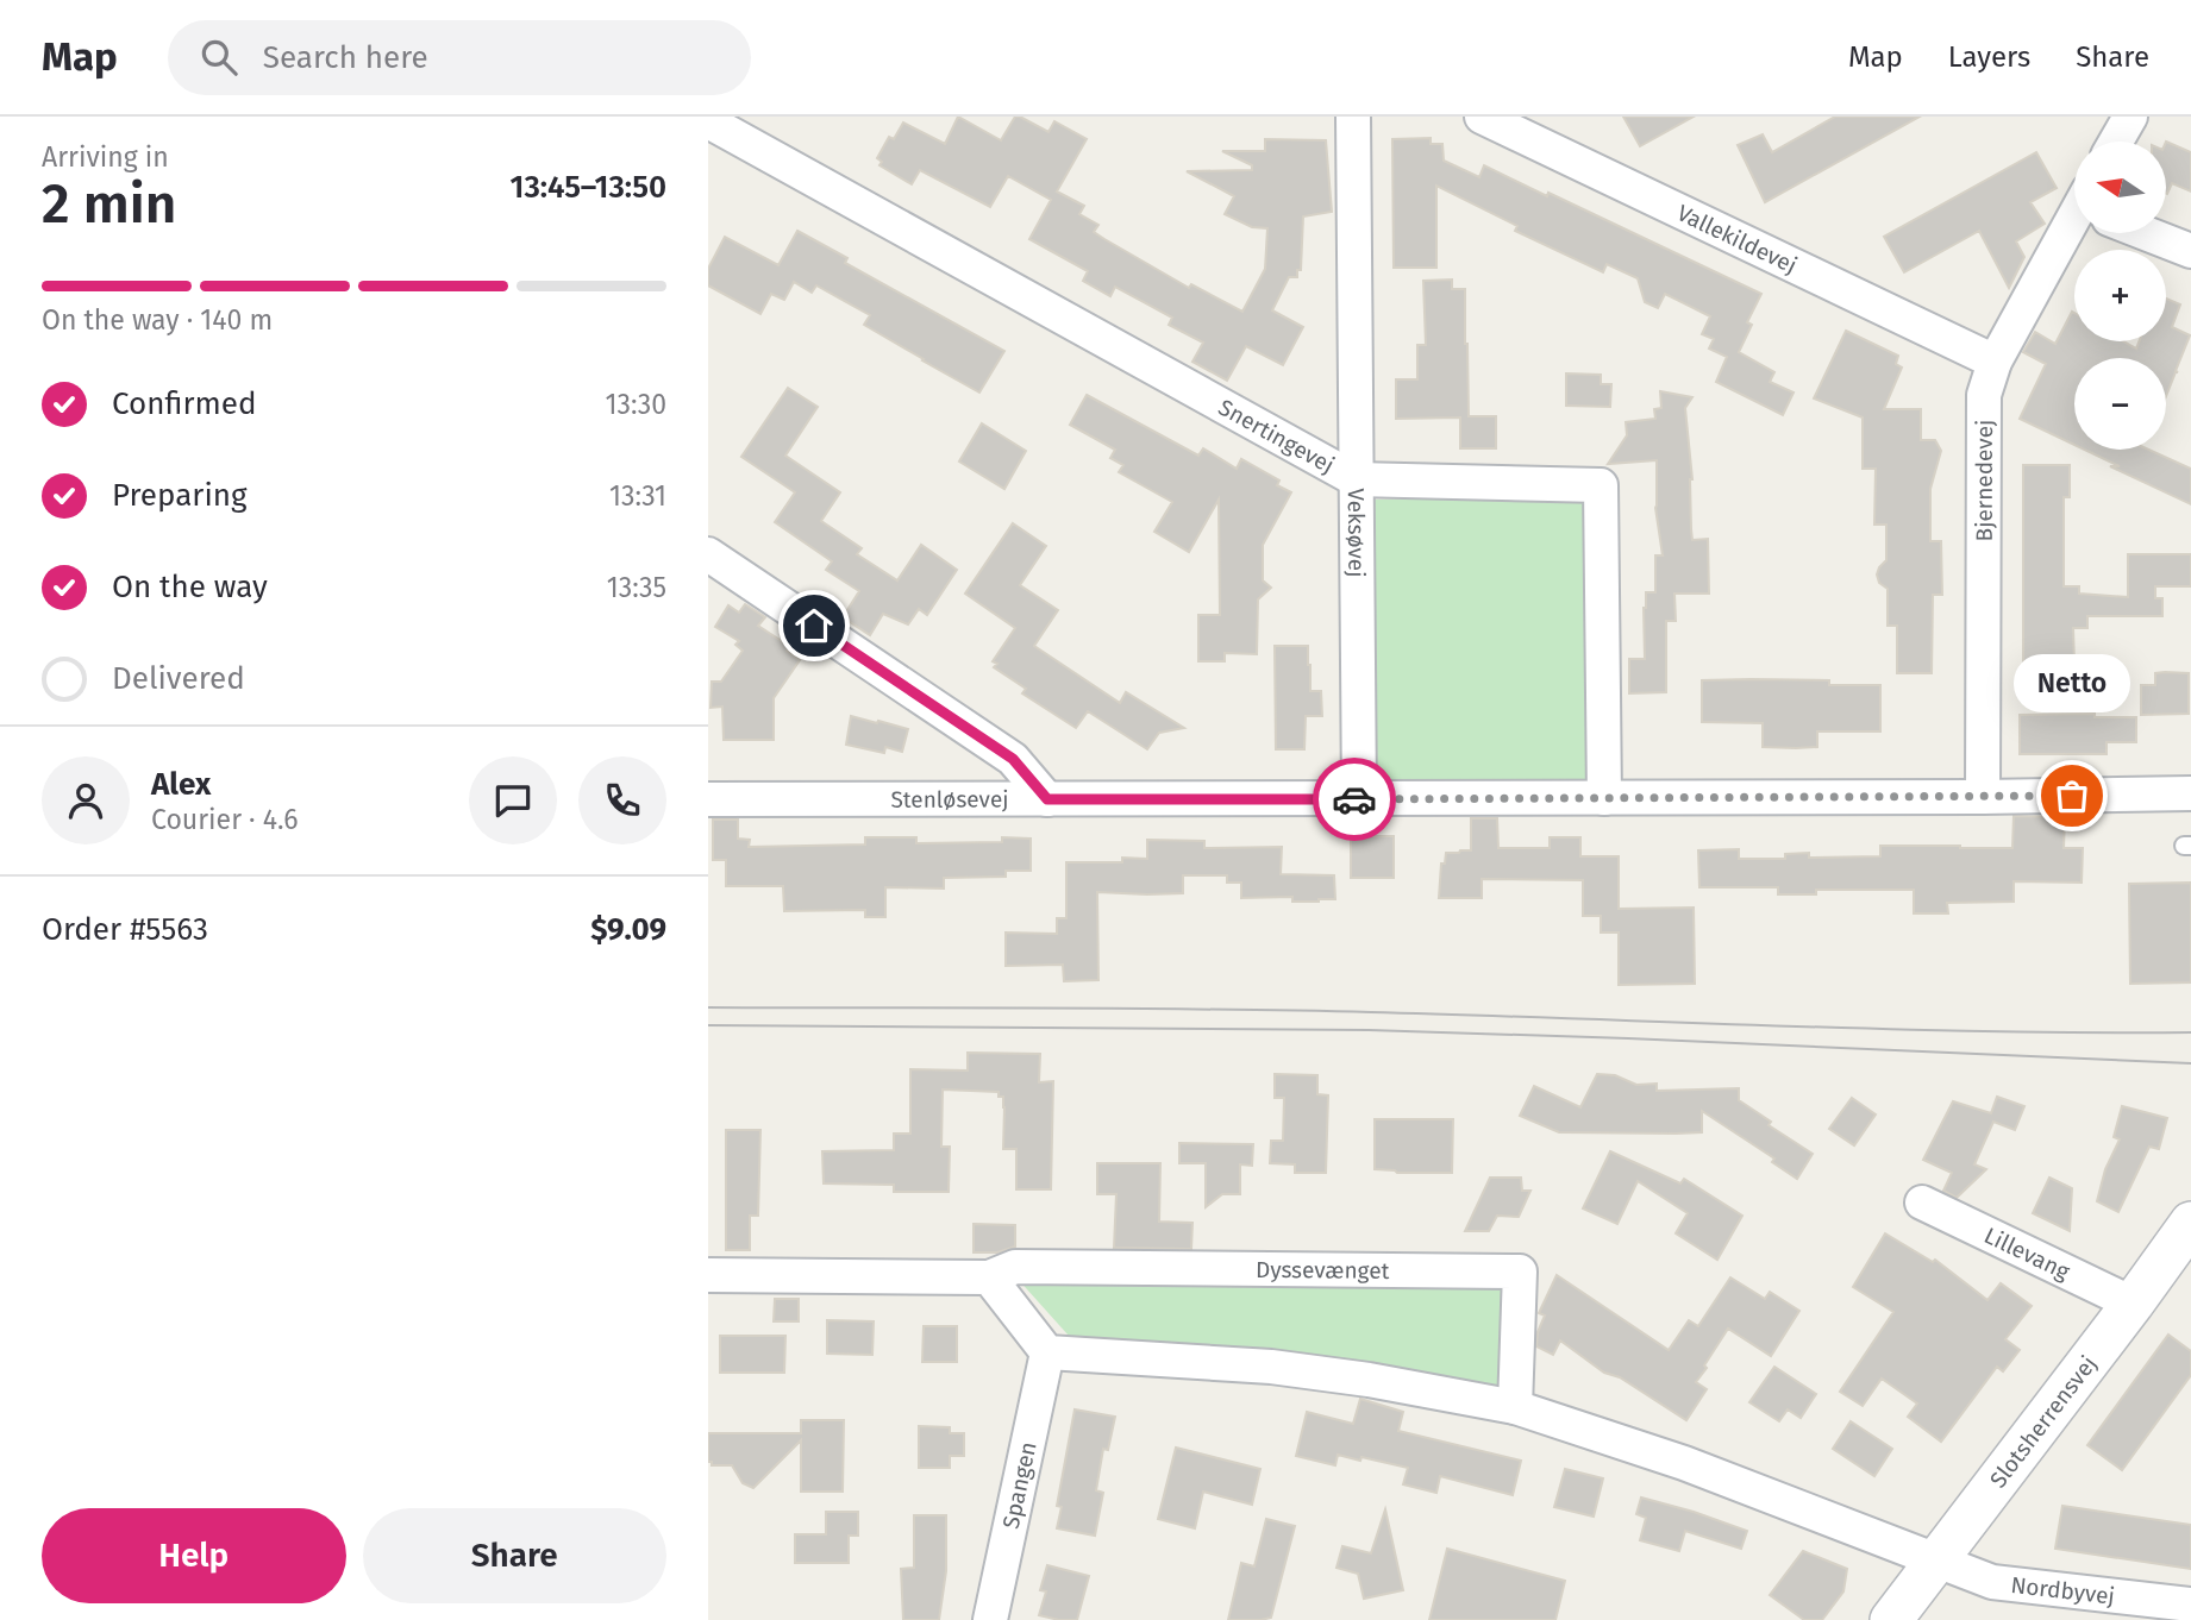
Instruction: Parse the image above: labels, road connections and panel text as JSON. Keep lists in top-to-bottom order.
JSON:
{
  "streets": {
    "street": [
      "Vallekildevej",
      "Snertingevej",
      "Bjernedevej",
      "Veksøvej",
      "Stenløsevej",
      "Lillevang",
      "Dyssevænget",
      "Slotsherrensvej",
      "Spangen",
      "Nordbyvej"
    ]
  },
  "crossings": [
    ["Vallekildevej", "Bjernedevej"],
    ["Snertingevej", "Veksøvej"],
    ["Snertingevej", "Stenløsevej"],
    ["Bjernedevej", "Stenløsevej"],
    ["Veksøvej", "Stenløsevej"],
    ["Lillevang", "Slotsherrensvej"],
    ["Slotsherrensvej", "Nordbyvej"]
  ],
  "places": ["Netto"],
  "north": "left",
  "page": {
    "header": "Map",
    "search": "Search here",
    "nav": ["Map", "Layers", "Share"],
    "heading": ["2 min", "Arriving in", "13:45–13:50"],
    "panel": [
      "Alex",
      "Courier · 4.6",
      "Order #5563",
      "$9.09"
    ],
    "map_buttons": ["+", "−"],
    "bar": "On the way · 140 m",
    "list": [
      ["Confirmed", "13:30"],
      ["Preparing", "13:31"],
      ["On the way", "13:35"],
      "Delivered"
    ],
    "bubble": "Netto",
    "buttons": ["Help", "Share"]
  }
}
